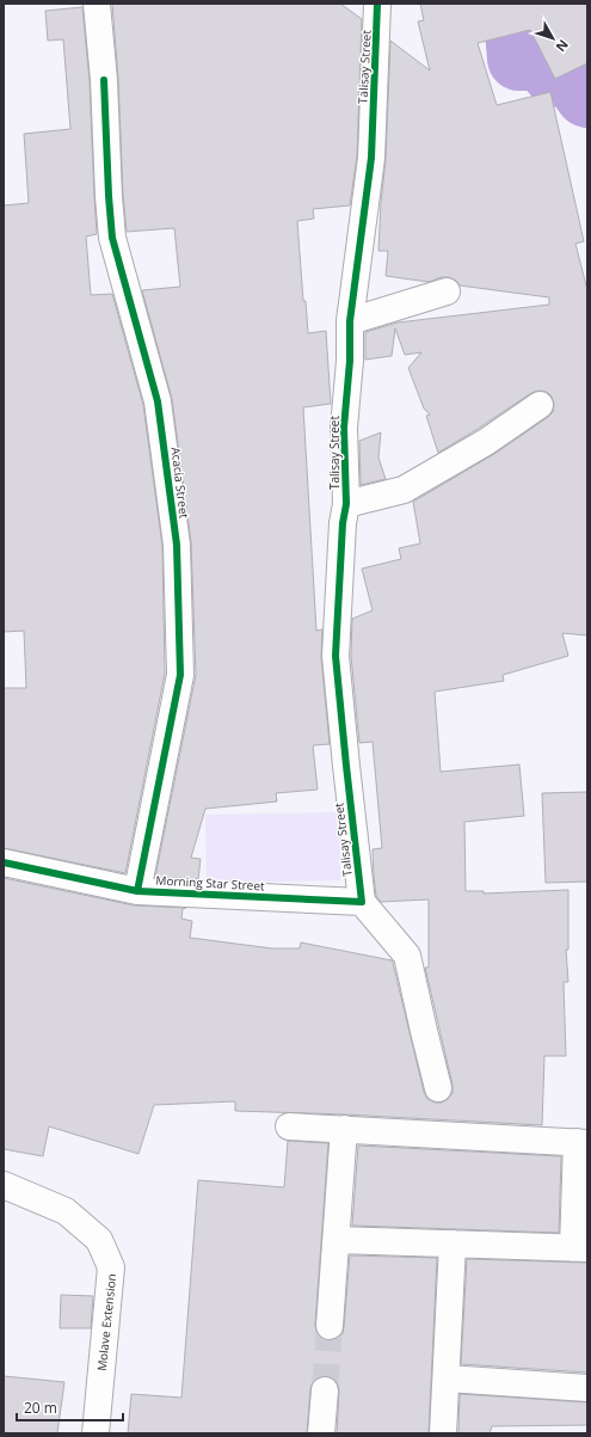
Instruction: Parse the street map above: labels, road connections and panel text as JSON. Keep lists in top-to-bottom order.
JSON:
{
  "streets": {
    "street": [
      "Talisay Street",
      "Acacia Street",
      "Morning Star Street",
      "Molave Extension"
    ]
  },
  "crossings": [
    ["Talisay Street", "Morning Star Street"],
    ["Acacia Street", "Morning Star Street"]
  ],
  "scale_bar": "20 m",
  "north": "bottom right"
}
